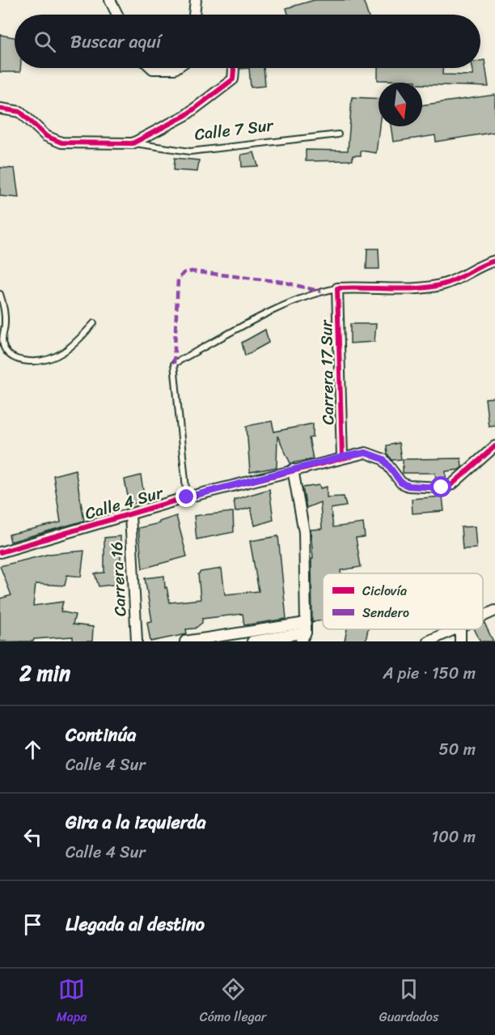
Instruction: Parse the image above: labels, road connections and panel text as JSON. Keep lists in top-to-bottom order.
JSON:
{
  "streets": {
    "street": [
      "Calle 7 Sur",
      "Carrera 17 Sur",
      "Calle 4 Sur",
      "Carrera 16"
    ]
  },
  "crossings": [
    ["Carrera 17 Sur", "Calle 4 Sur"],
    ["Calle 4 Sur", "Carrera 16"]
  ],
  "legend": ["Ciclovía", "Sendero"],
  "north": "bottom",
  "page": {
    "search": "Buscar aquí",
    "heading": ["2 min", "A pie · 150 m"],
    "list": [
      ["Continúa", "Calle 4 Sur", "50 m"],
      ["Gira a la izquierda", "Calle 4 Sur", "100 m"],
      "Llegada al destino"
    ],
    "nav": ["Mapa", "Cómo llegar", "Guardados"]
  }
}
